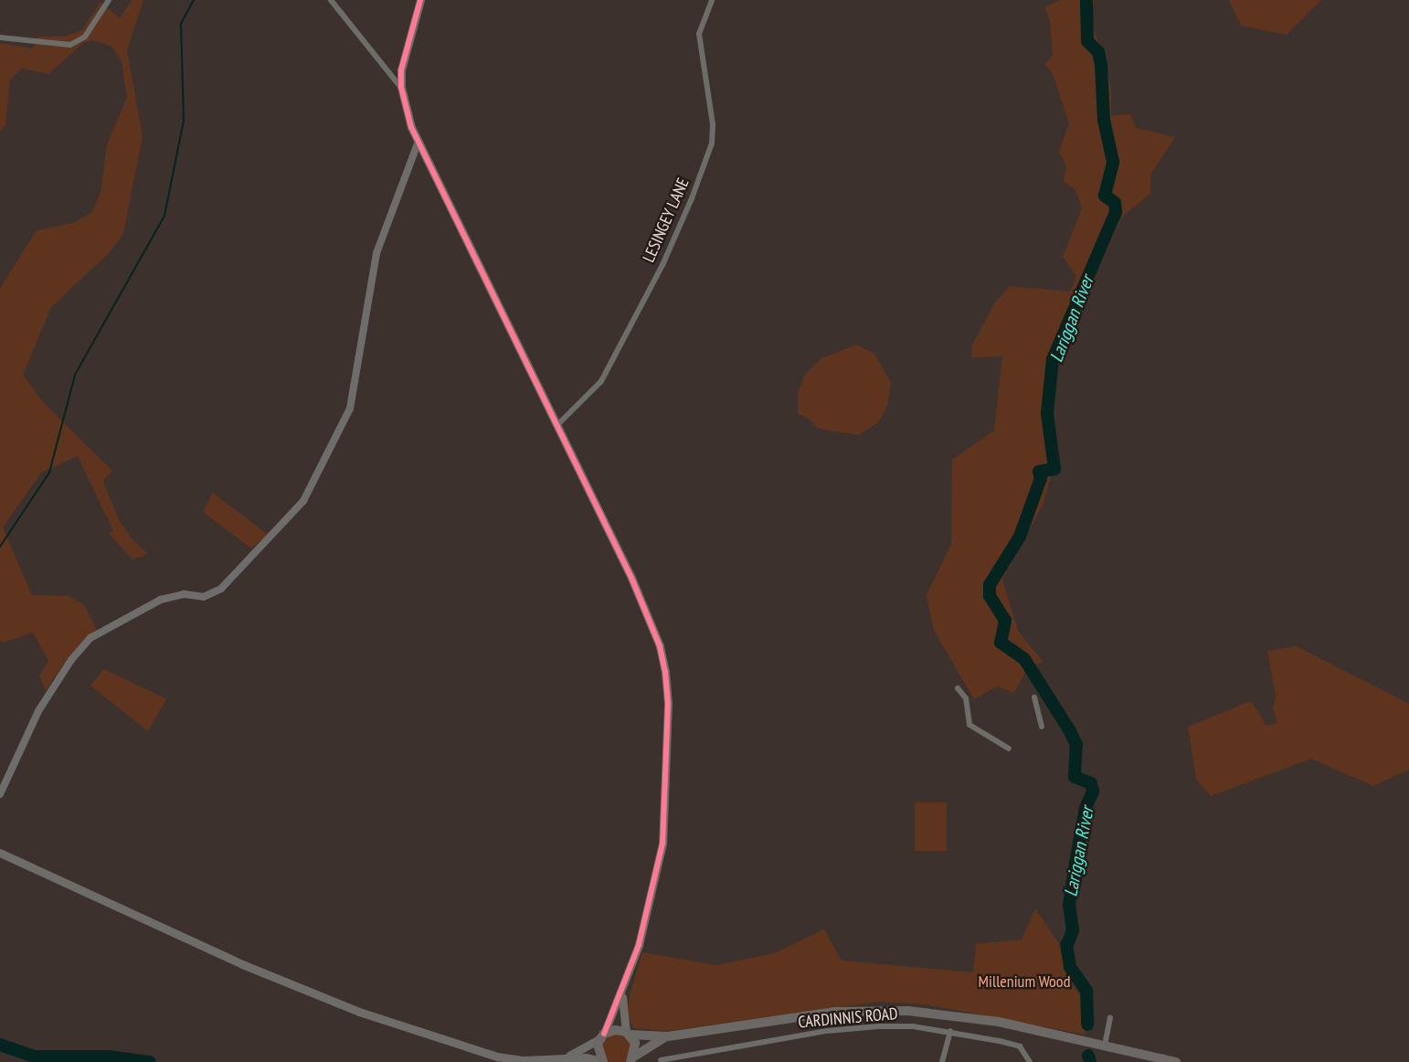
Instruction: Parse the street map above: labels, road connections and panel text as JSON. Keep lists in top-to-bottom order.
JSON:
{
  "streets": {
    "street": ["LESINGEY LANE", "CARDINNIS ROAD"]
  },
  "water": ["Lariggan River"],
  "parks": ["Millenium Wood"]
}
